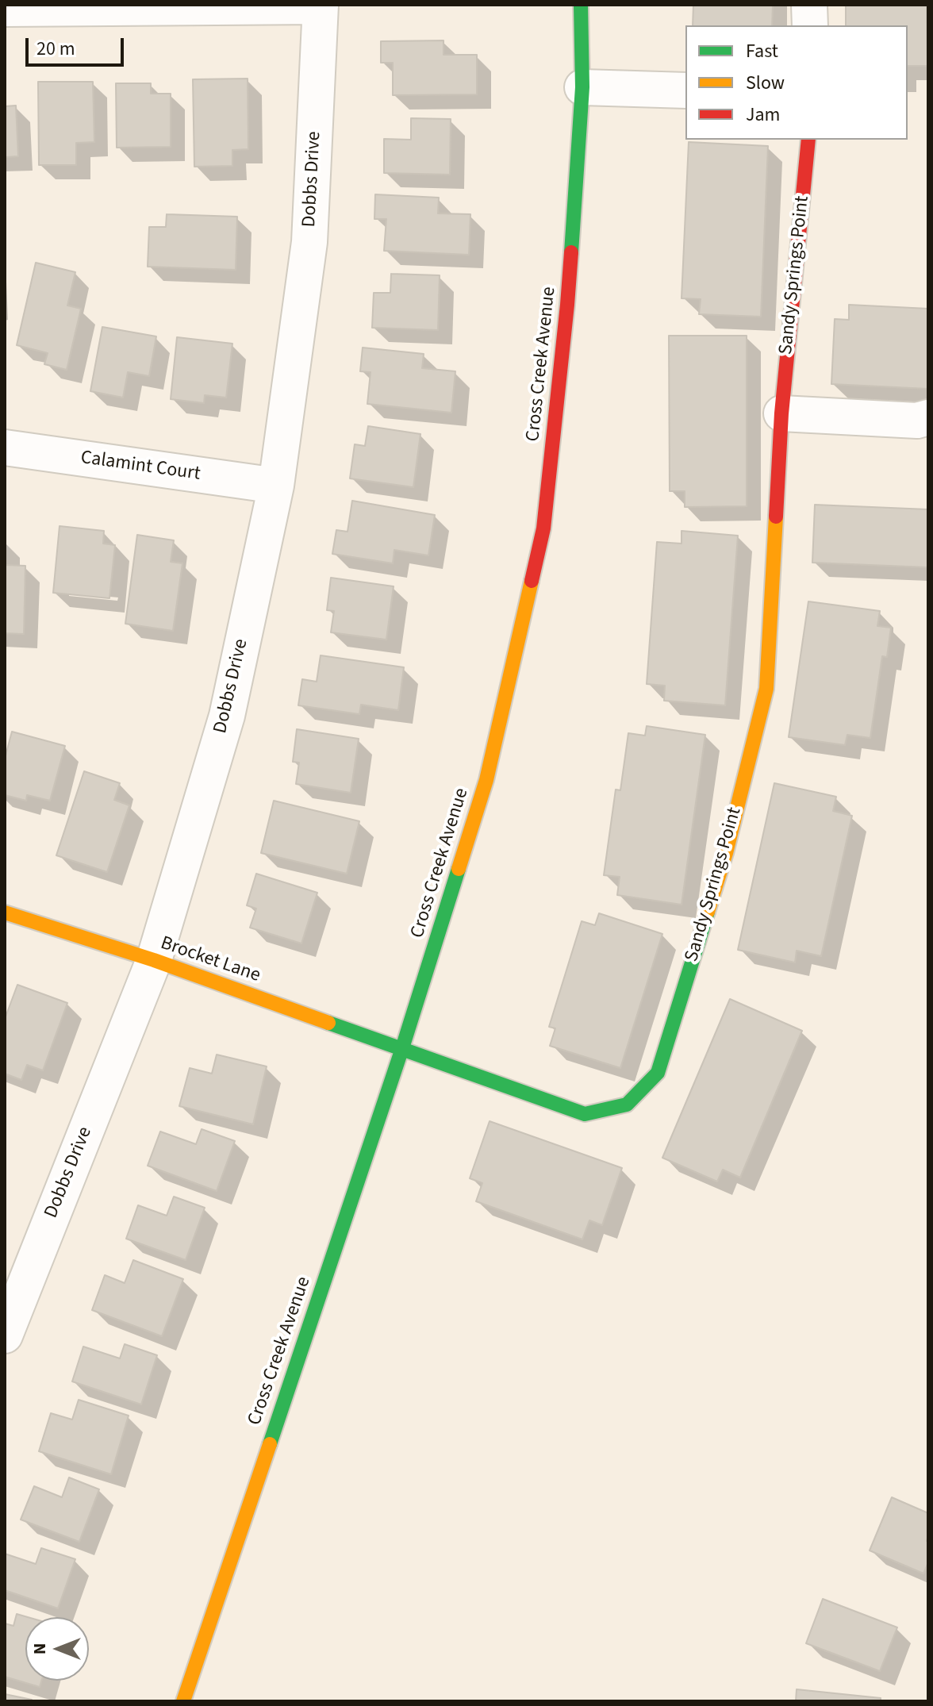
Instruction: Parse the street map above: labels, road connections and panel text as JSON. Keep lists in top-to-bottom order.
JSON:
{
  "streets": {
    "street": [
      "Dobbs Drive",
      "Sandy Springs Point",
      "Cross Creek Avenue",
      "Calamint Court",
      "Brocket Lane"
    ]
  },
  "crossings": [
    ["Dobbs Drive", "Calamint Court"],
    ["Dobbs Drive", "Brocket Lane"],
    ["Sandy Springs Point", "Cross Creek Avenue"],
    ["Sandy Springs Point", "Brocket Lane"],
    ["Cross Creek Avenue", "Brocket Lane"]
  ],
  "legend": ["Fast", "Slow", "Jam"],
  "scale_bar": "20 m",
  "north": "left"
}
